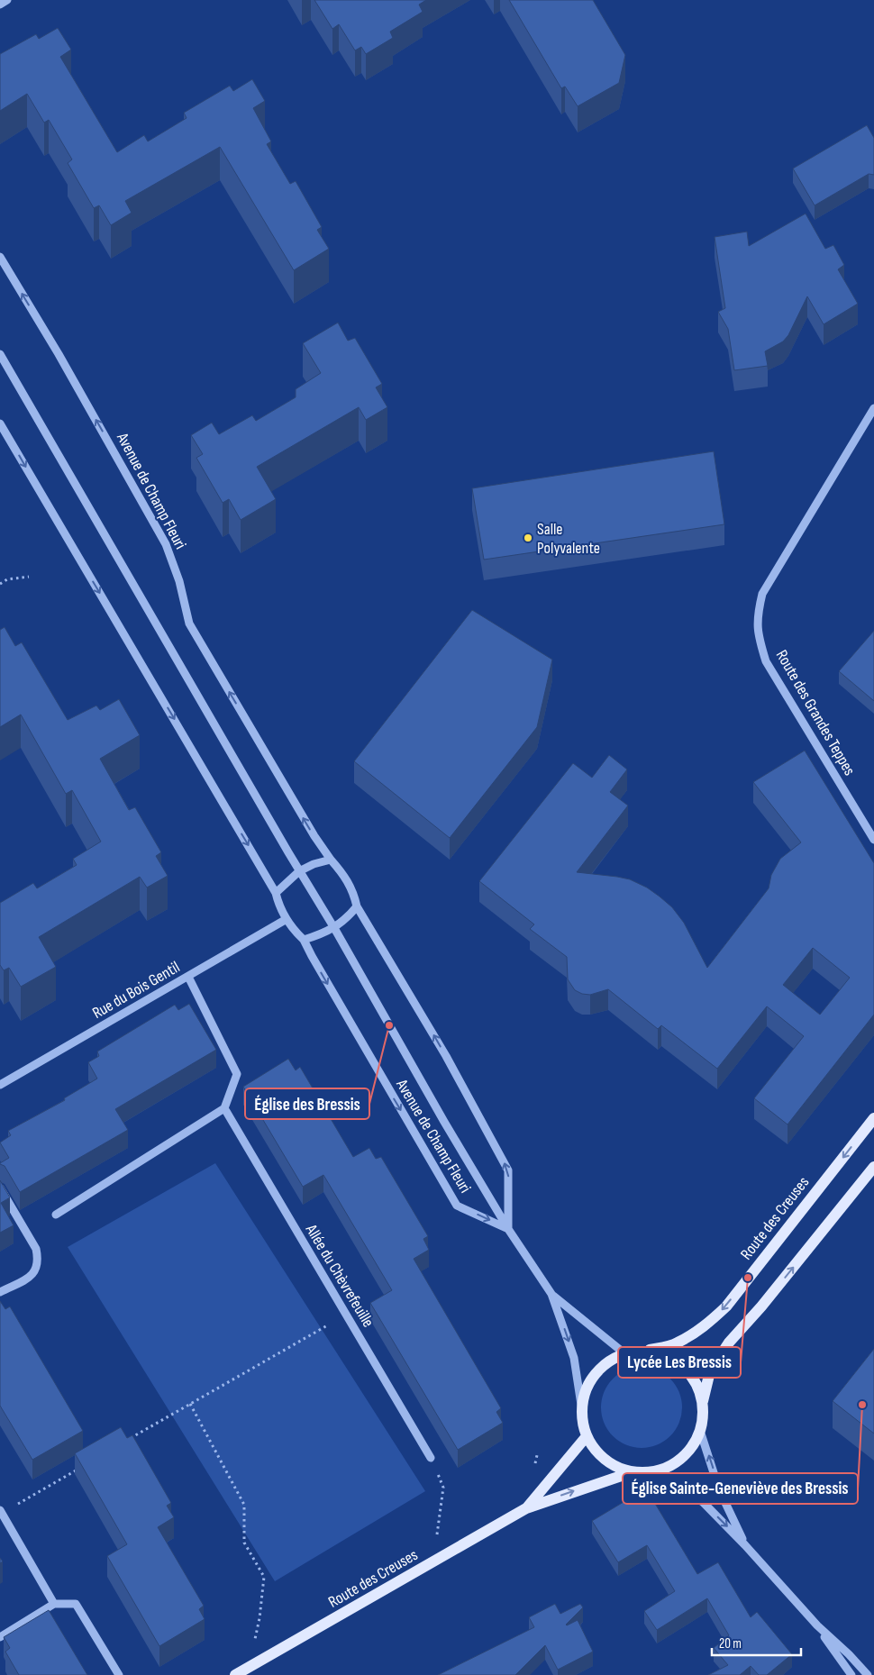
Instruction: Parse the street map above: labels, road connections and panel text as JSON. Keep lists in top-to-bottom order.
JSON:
{
  "streets": {
    "main road": ["Route des Creuses"],
    "street": [
      "Avenue de Champ Fleuri",
      "Route des Grandes Teppes",
      "Rue du Bois Gentil",
      "Allée du Chèvrefeuille"
    ]
  },
  "crossings": [
    ["Avenue de Champ Fleuri", "Rue du Bois Gentil"],
    ["Avenue de Champ Fleuri", "Route des Creuses"]
  ],
  "places": [
    "Salle Polyvalente",
    "Église des Bressis",
    "Lycée Les Bressis",
    "Église Sainte-Geneviève des Bressis"
  ],
  "scale_bar": "20 m"
}
